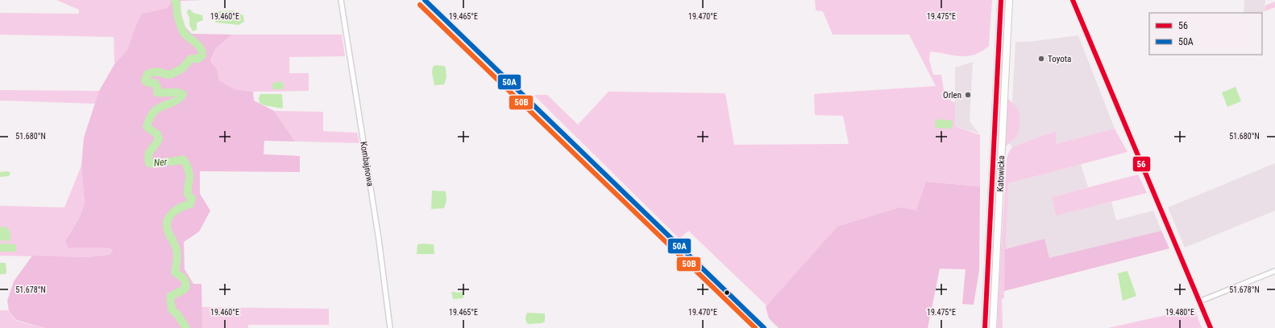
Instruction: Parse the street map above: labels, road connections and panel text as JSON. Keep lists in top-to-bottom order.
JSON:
{
  "streets": {
    "main road": ["Katowicka"],
    "street": ["Kombajnowa"]
  },
  "water": ["Ner"],
  "places": ["Toyota", "Orlen"],
  "lines": ["transit line 56", "transit line 50A", "transit line 50B"],
  "legend": ["56", "50A"],
  "coordinates": [
    "19.460°E",
    "19.465°E",
    "19.470°E",
    "19.475°E",
    "51.680°N",
    "51.678°N",
    "19.480°E"
  ]
}
